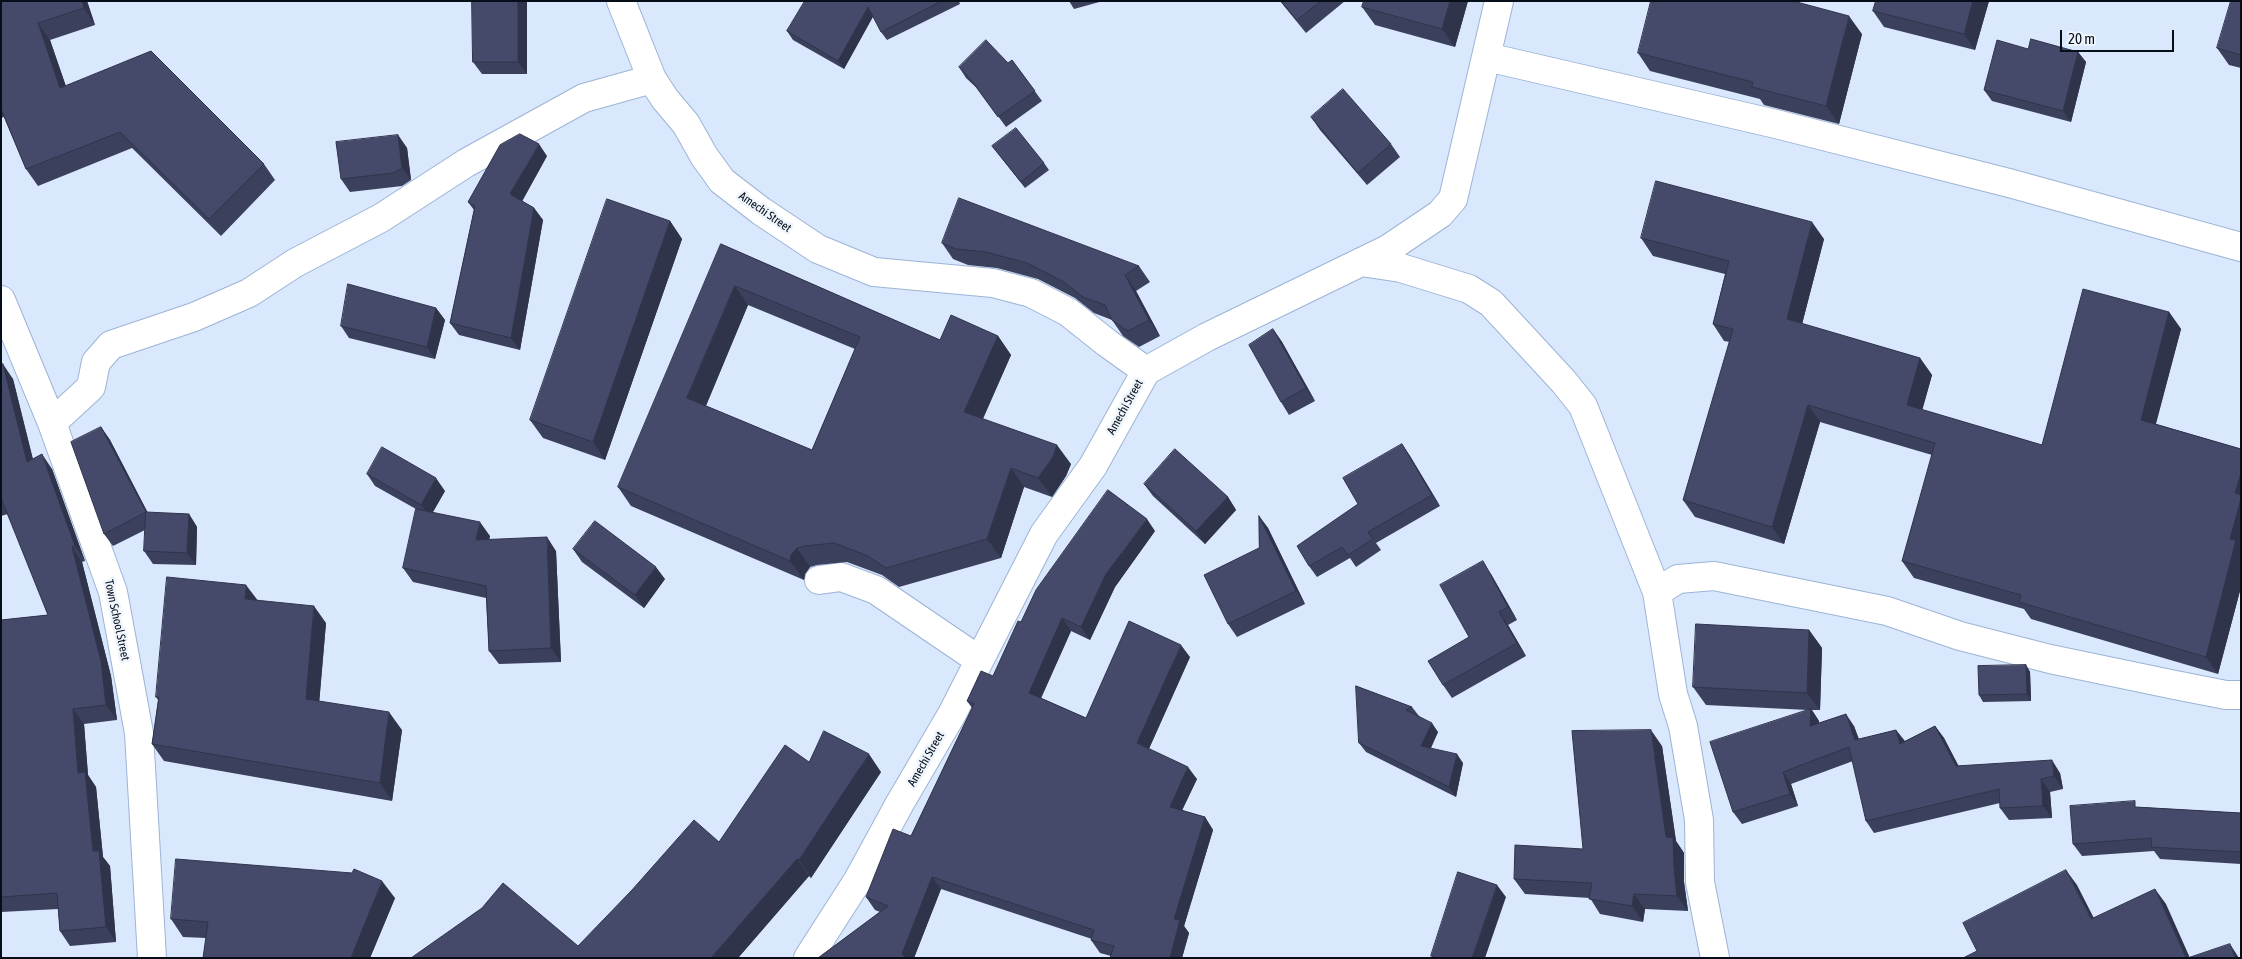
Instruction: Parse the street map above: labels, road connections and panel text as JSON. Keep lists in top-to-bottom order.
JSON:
{
  "streets": {
    "street": ["Amechi Street", "Town School Street"]
  },
  "scale_bar": "20 m"
}
